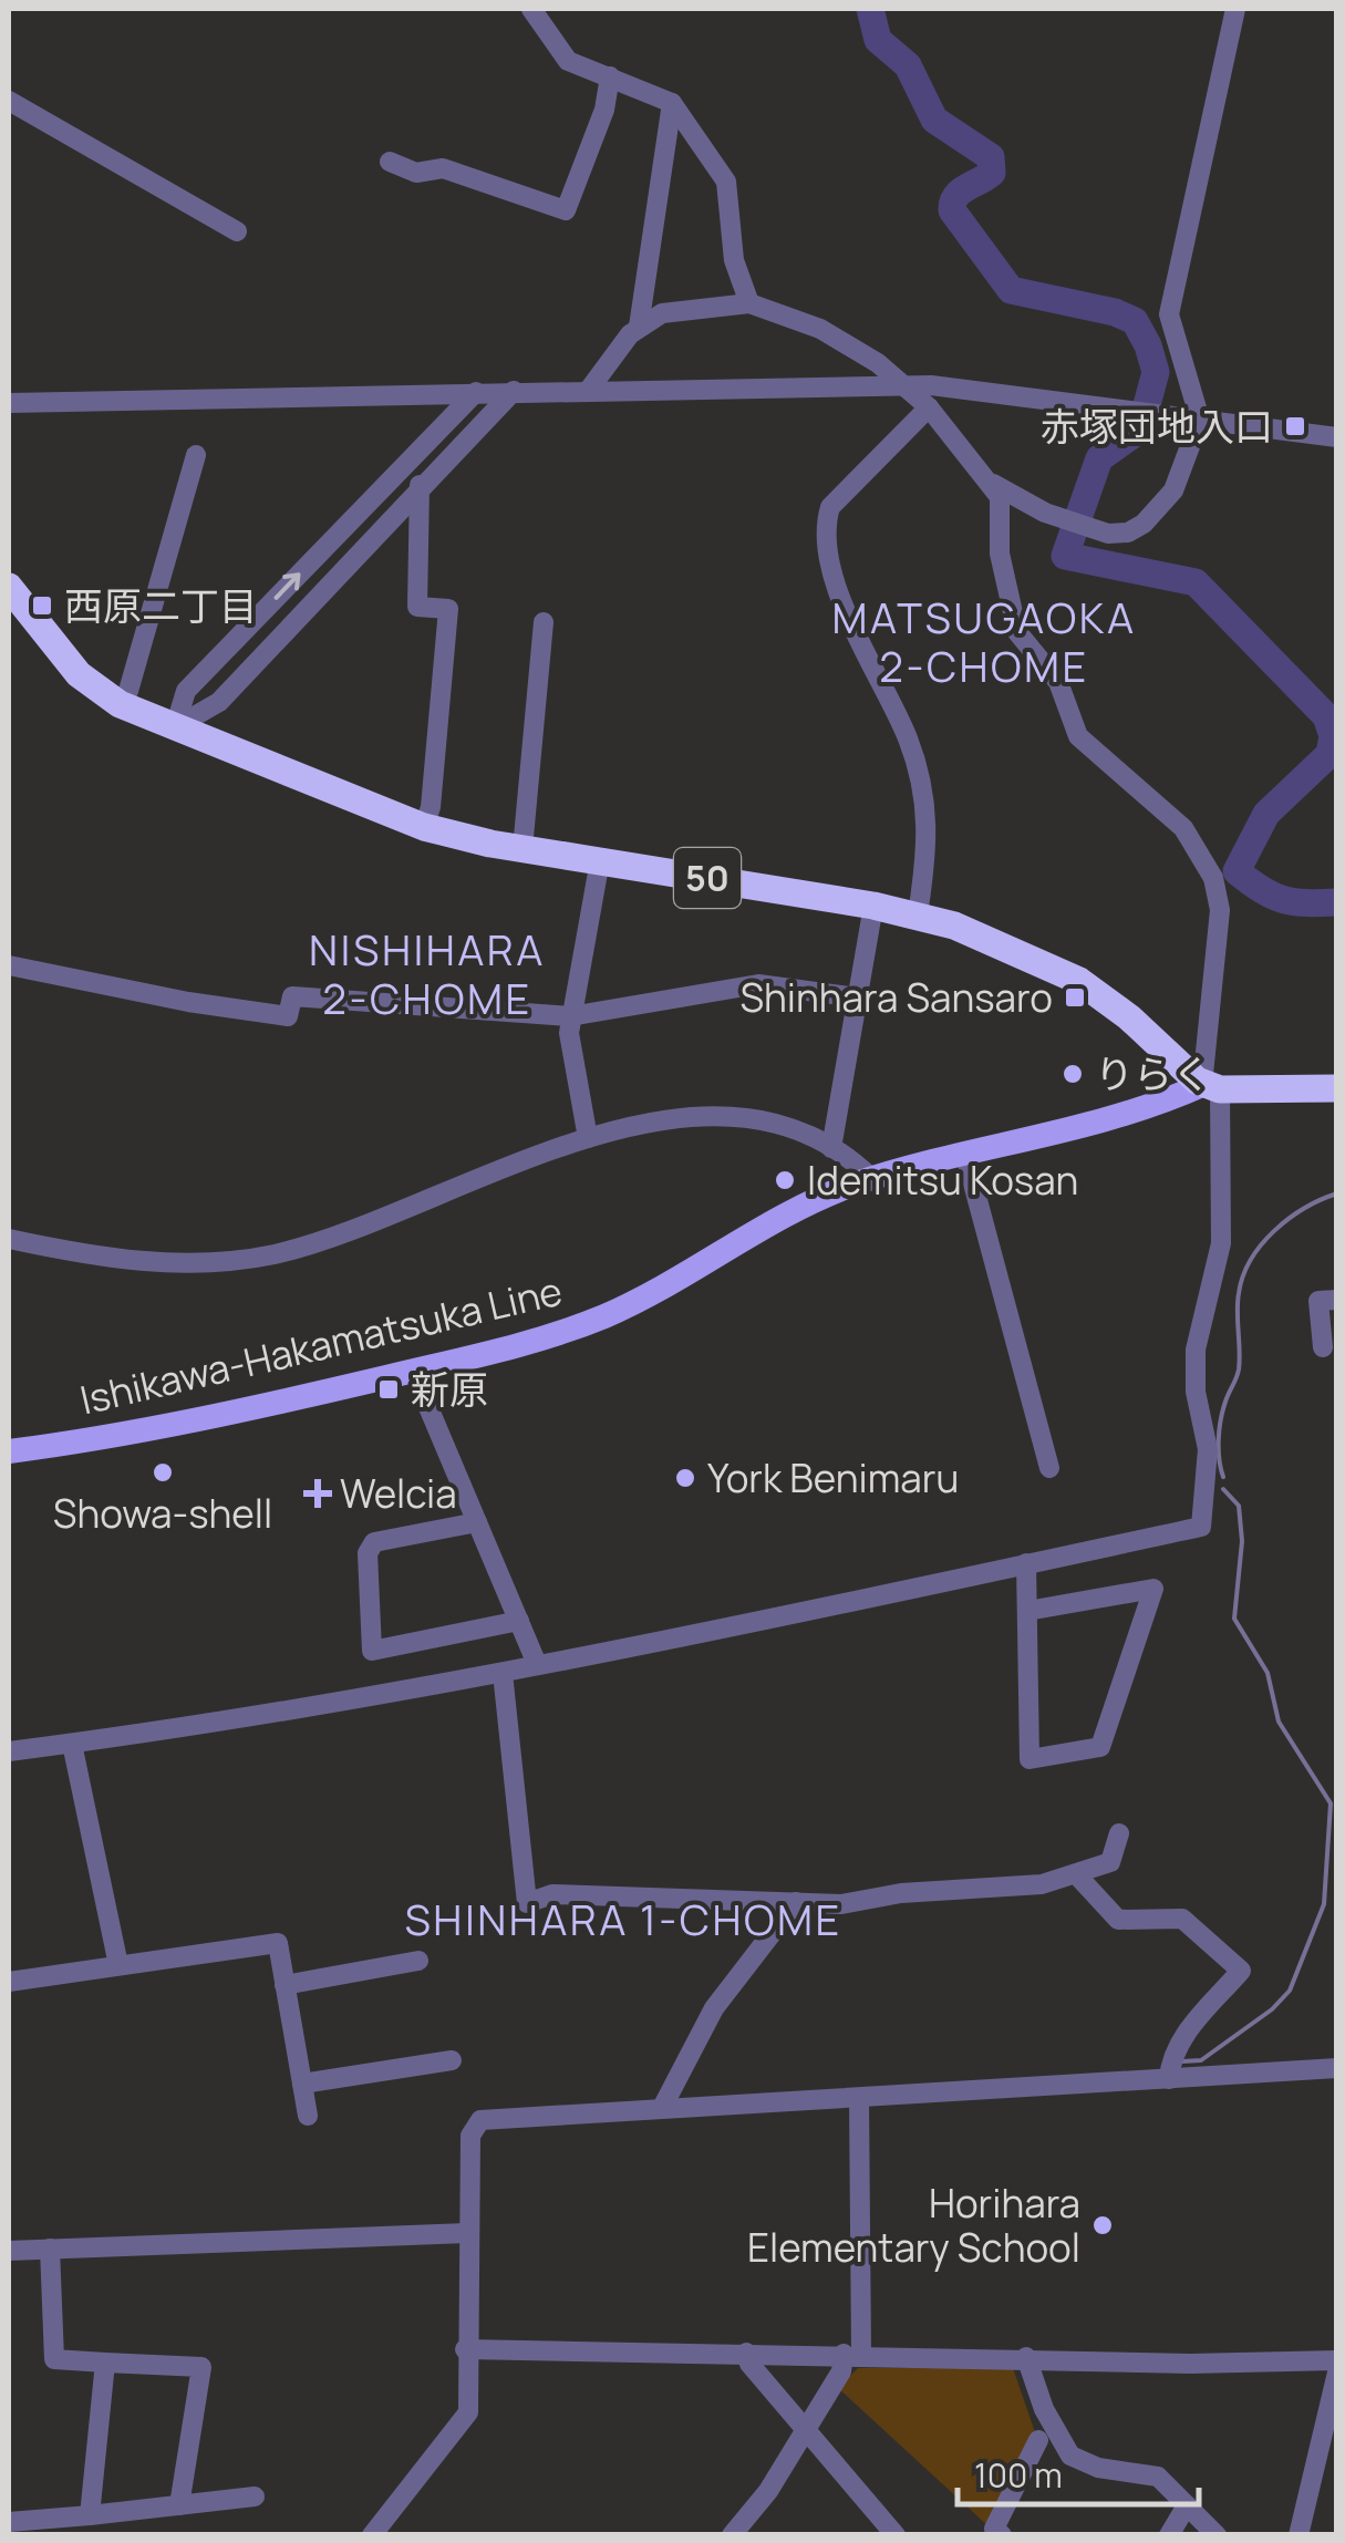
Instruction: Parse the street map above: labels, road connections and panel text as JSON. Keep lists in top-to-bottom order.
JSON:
{
  "streets": {
    "highway": ["50"],
    "main road": ["Ishikawa-Hakamatsuka Line"]
  },
  "crossings": [
    ["50", "Ishikawa-Hakamatsuka Line"]
  ],
  "districts": ["MATSUGAOKA 2-CHOME", "NISHIHARA 2-CHOME", "SHINHARA 1-CHOME"],
  "places": {
    "transit": [
      "赤塚団地入口",
      "西原二丁目",
      "Shinhara Sansaro",
      "新原"
    ],
    "other": [
      "りらく",
      "Idemitsu Kosan",
      "Showa-shell",
      "York Benimaru",
      "Horihara Elementary School"
    ],
    "health": ["Welcia"]
  },
  "scale_bar": "100 m"
}
